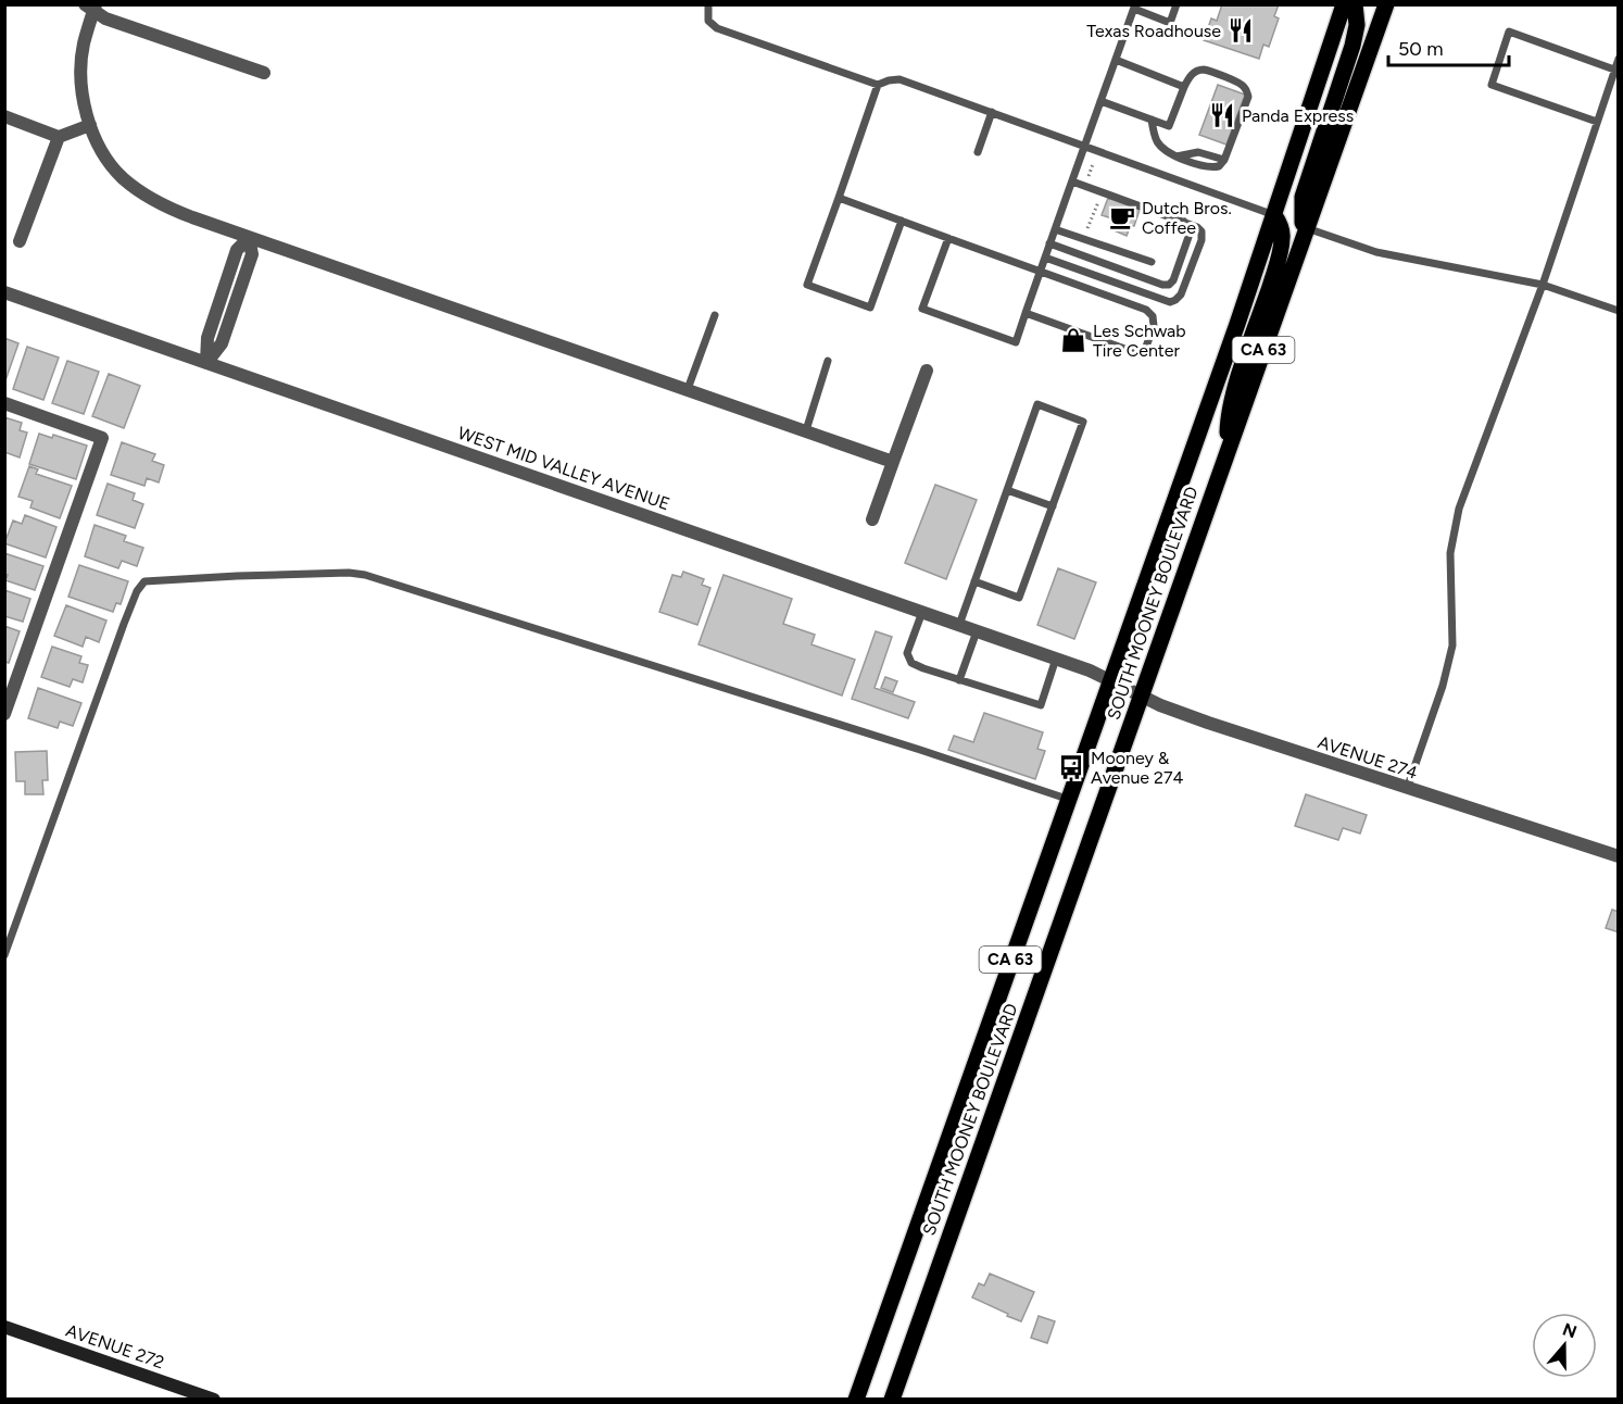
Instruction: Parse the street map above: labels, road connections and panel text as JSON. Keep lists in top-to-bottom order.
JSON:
{
  "streets": {
    "main road": ["CA 63", "SOUTH MOONEY BOULEVARD"],
    "street": ["WEST MID VALLEY AVENUE", "AVENUE 274", "AVENUE 272"]
  },
  "crossings": [
    ["WEST MID VALLEY AVENUE", "SOUTH MOONEY BOULEVARD"],
    ["WEST MID VALLEY AVENUE", "AVENUE 274"],
    ["SOUTH MOONEY BOULEVARD", "AVENUE 274"]
  ],
  "places": {
    "restaurant": ["Texas Roadhouse", "Panda Express"],
    "cafe": ["Dutch Bros. Coffee"],
    "shop": ["Les Schwab Tire Center"],
    "bus stop": ["Mooney & Avenue 274"]
  },
  "scale_bar": "50 m",
  "north": "top"
}
